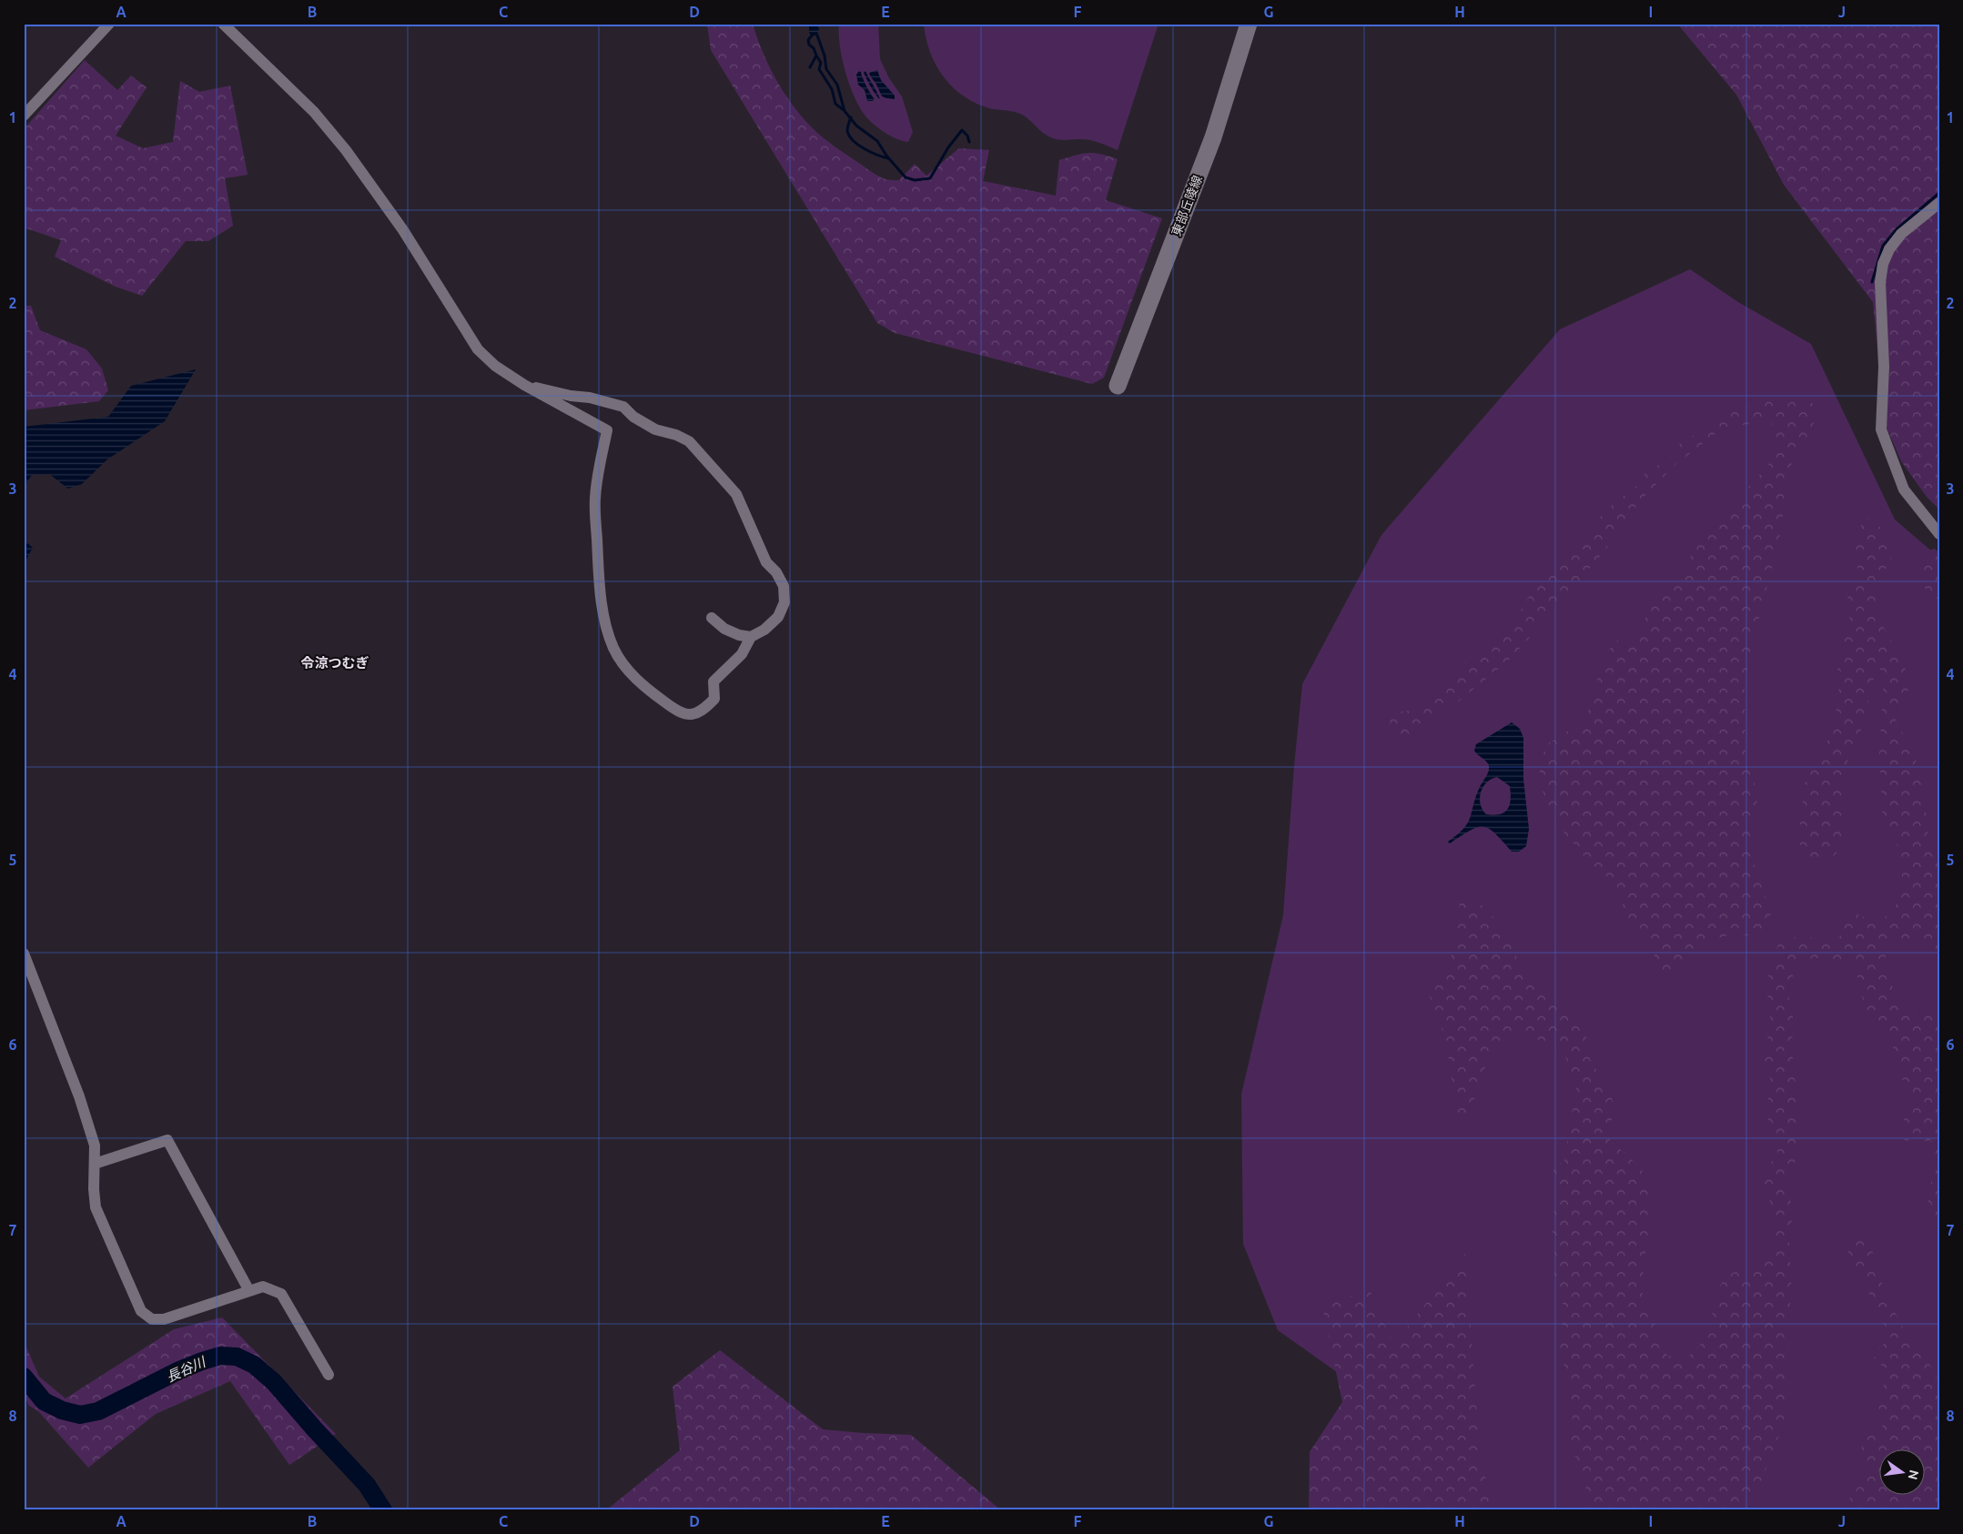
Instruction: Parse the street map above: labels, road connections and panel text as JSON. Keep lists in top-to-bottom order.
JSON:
{
  "streets": {
    "street": ["東部丘陵線"]
  },
  "districts": ["令涼つむぎ"],
  "water": ["長谷川"],
  "north": "right",
  "grid": {
    "columns": [
      "A",
      "B",
      "C",
      "D",
      "E",
      "F",
      "G",
      "H",
      "I",
      "J"
    ],
    "rows": [
      "1",
      "2",
      "3",
      "4",
      "5",
      "6",
      "7",
      "8"
    ]
  }
}
